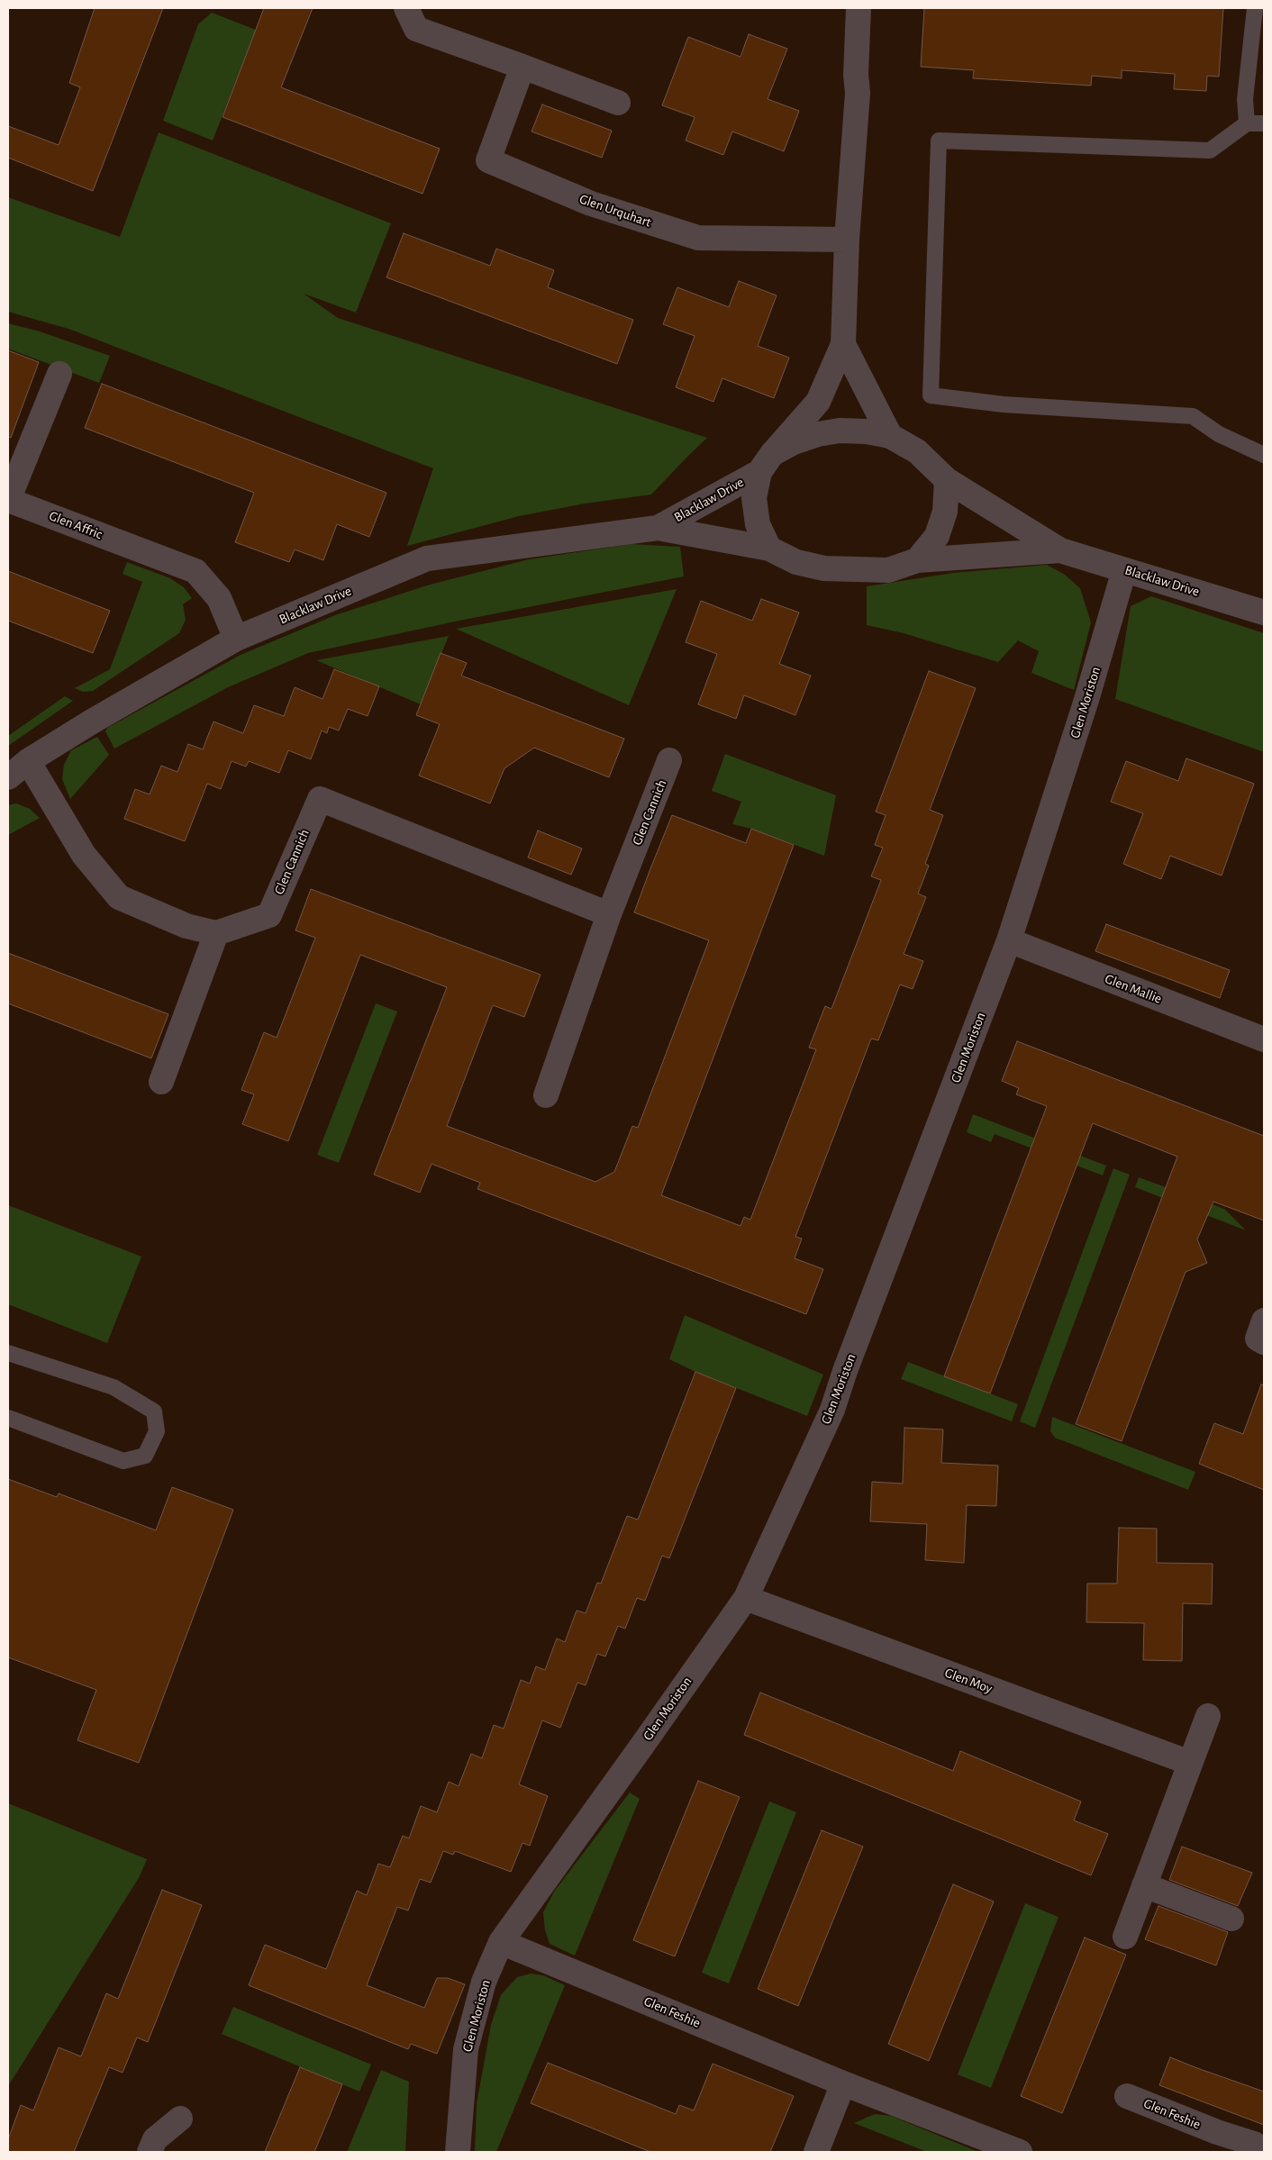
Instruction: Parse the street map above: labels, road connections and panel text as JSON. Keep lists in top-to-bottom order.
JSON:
{
  "streets": {
    "street": [
      "Glen Urquhart",
      "Blacklaw Drive",
      "Glen Affric",
      "Glen Moriston",
      "Glen Cannich",
      "Glen Mallie",
      "Glen Moy",
      "Glen Feshie"
    ]
  },
  "crossings": [
    ["Blacklaw Drive", "Glen Affric"],
    ["Blacklaw Drive", "Glen Moriston"],
    ["Glen Moriston", "Glen Mallie"],
    ["Glen Moriston", "Glen Moy"],
    ["Glen Moriston", "Glen Feshie"]
  ]
}
